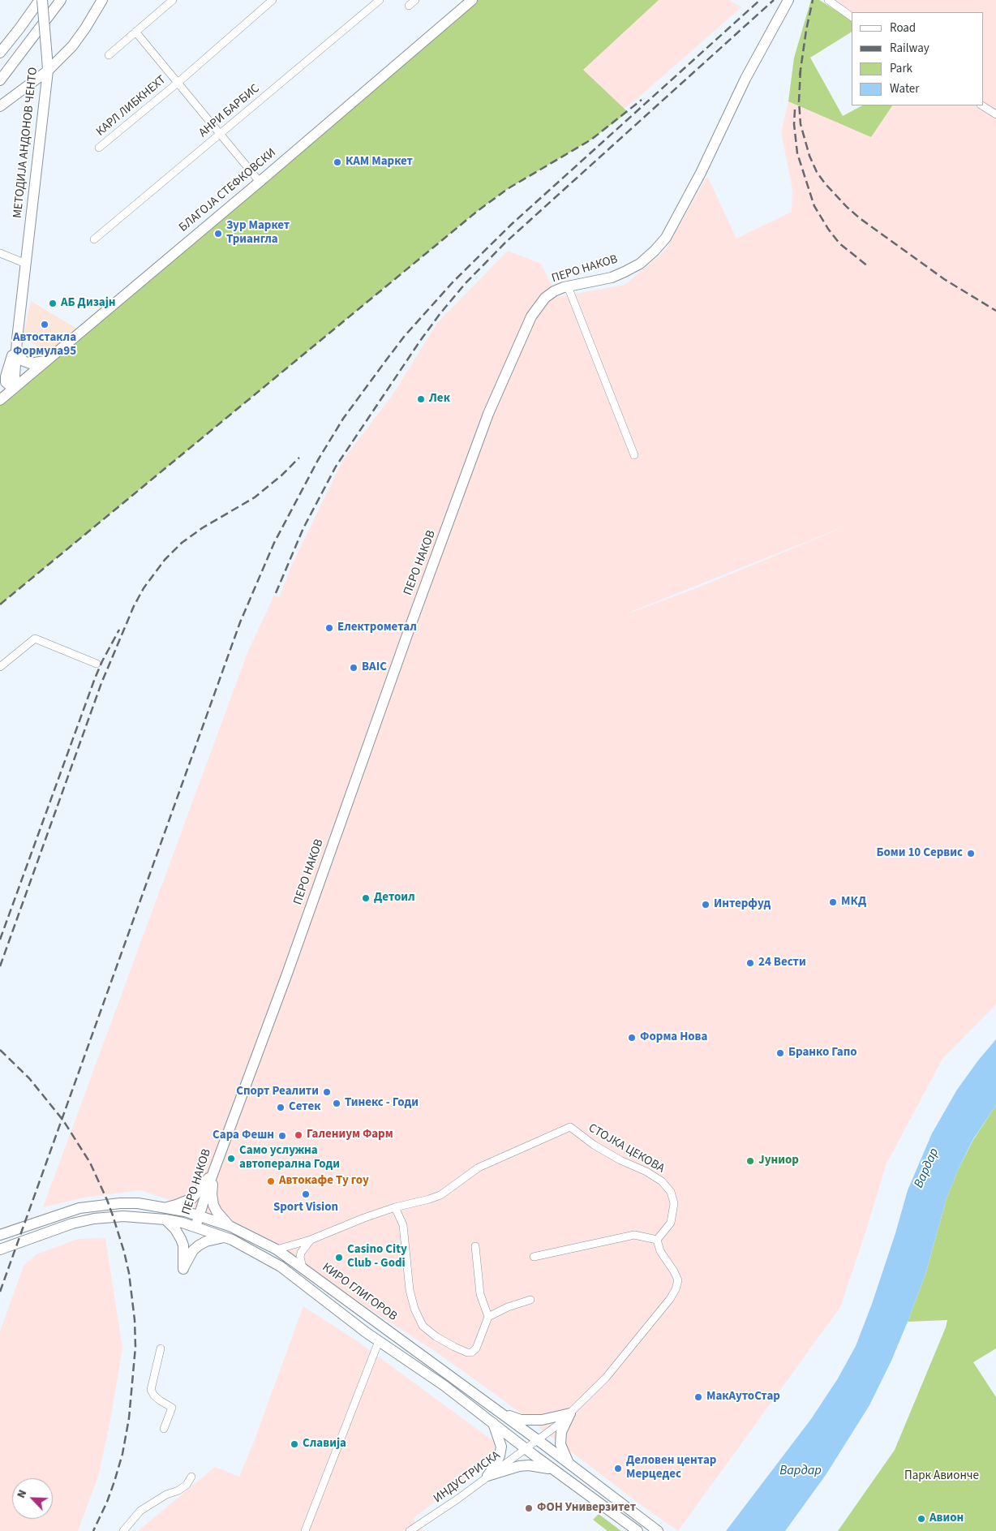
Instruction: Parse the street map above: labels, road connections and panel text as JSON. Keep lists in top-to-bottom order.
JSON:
{
  "streets": {
    "street": [
      "КАРЛ ЛИБКНЕХТ",
      "АНРИ БАРБИС",
      "МЕТОДИЈА АНДОНОВ ЧЕНТО",
      "БЛАГОЈА СТЕФКОВСКИ",
      "ПЕРО НАКОВ",
      "СТОЈКА ЦЕКОВА",
      "КИРО ГЛИГОРОВ",
      "ИНДУСТРИСКА"
    ]
  },
  "crossings": [
    ["КАРЛ ЛИБКНЕХТ", "АНРИ БАРБИС"],
    ["КАРЛ ЛИБКНЕХТ", "БЛАГОЈА СТЕФКОВСКИ"],
    ["МЕТОДИЈА АНДОНОВ ЧЕНТО", "БЛАГОЈА СТЕФКОВСКИ"],
    ["ПЕРО НАКОВ", "КИРО ГЛИГОРОВ"],
    ["СТОЈКА ЦЕКОВА", "КИРО ГЛИГОРОВ"],
    ["КИРО ГЛИГОРОВ", "ИНДУСТРИСКА"]
  ],
  "water": ["Вардар"],
  "parks": ["Парк Авионче"],
  "places": [
    "КАМ Маркет",
    "Зур Маркет Триангла",
    "АБ Дизајн",
    "Автостакла Формула95",
    "Лек",
    "Електрометал",
    "BAIC",
    "Боми 10 Сервис",
    "Детоил",
    "МКД",
    "Интерфуд",
    "24 Вести",
    "Форма Нова",
    "Бранко Гапо",
    "Спорт Реалити",
    "Тинекс - Годи",
    "Сетек",
    "Галениум Фарм",
    "Сара Фешн",
    "Само услужна автоперална Годи",
    "Јуниор",
    "Автокафе Ту гоу",
    "Sport Vision",
    "Casino City Club - Godi",
    "МакАутоСтар",
    "Славија",
    "Деловен центар Мерцедес",
    "ФОН Универзитет",
    "Авион"
  ],
  "legend": [
    "Road",
    "Railway",
    "Park",
    "Water"
  ],
  "north": "top left"
}
